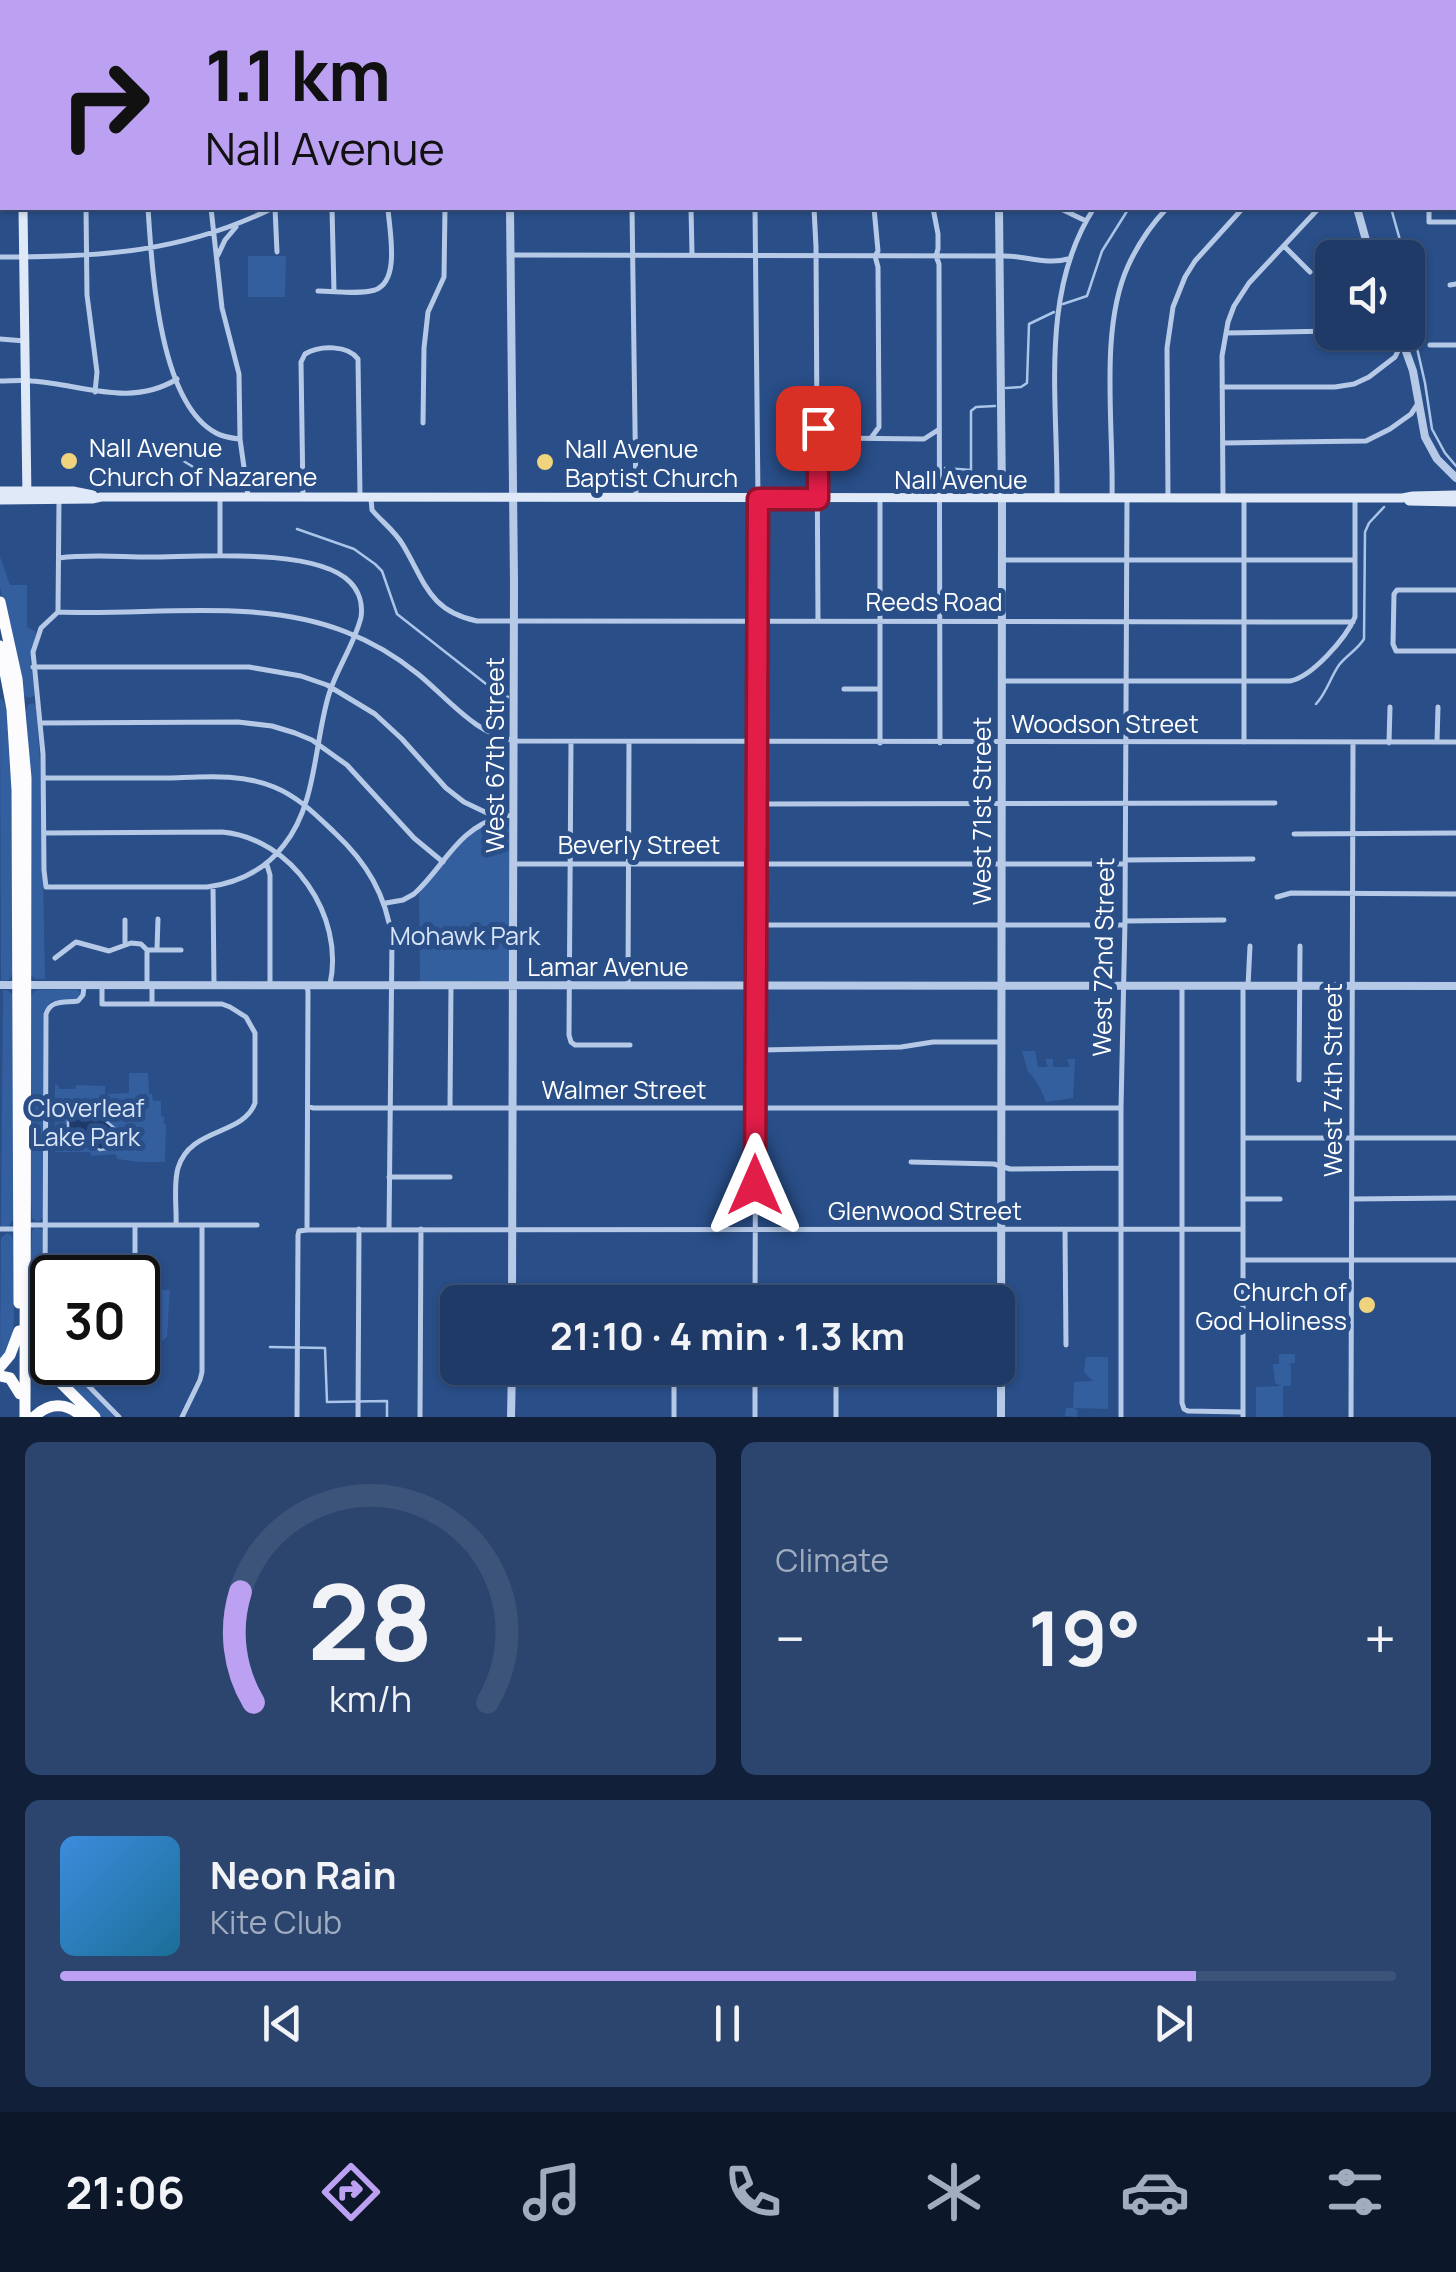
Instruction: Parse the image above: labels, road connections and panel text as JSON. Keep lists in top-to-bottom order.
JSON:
{
  "streets": {
    "main road": ["Nall Avenue"],
    "street": [
      "Reeds Road",
      "Woodson Street",
      "West 67th Street",
      "West 71st Street",
      "Beverly Street",
      "West 72nd Street",
      "Lamar Avenue",
      "West 74th Street",
      "Walmer Street",
      "Glenwood Street"
    ]
  },
  "crossings": [
    ["Nall Avenue", "Reeds Road"],
    ["Nall Avenue", "West 67th Street"],
    ["Nall Avenue", "West 71st Street"],
    ["Nall Avenue", "West 72nd Street"],
    ["Reeds Road", "West 67th Street"],
    ["Reeds Road", "West 71st Street"],
    ["Reeds Road", "West 72nd Street"],
    ["Woodson Street", "West 67th Street"],
    ["Woodson Street", "West 71st Street"],
    ["Woodson Street", "West 72nd Street"],
    ["Woodson Street", "West 74th Street"],
    ["West 67th Street", "Beverly Street"],
    ["West 67th Street", "Lamar Avenue"],
    ["West 67th Street", "Walmer Street"],
    ["West 67th Street", "Glenwood Street"],
    ["West 71st Street", "Beverly Street"],
    ["West 71st Street", "Lamar Avenue"],
    ["West 71st Street", "Walmer Street"],
    ["West 71st Street", "Glenwood Street"],
    ["Beverly Street", "West 72nd Street"],
    ["West 72nd Street", "Lamar Avenue"],
    ["West 72nd Street", "Walmer Street"],
    ["West 72nd Street", "Glenwood Street"],
    ["Lamar Avenue", "West 74th Street"]
  ],
  "parks": ["Mohawk Park", "Cloverleaf Lake Park"],
  "places": ["Nall Avenue Church of Nazarene", "Nall Avenue Baptist Church", "Church of God Holiness"],
  "page": {
    "turn": ["1.1 km", "Nall Avenue"],
    "limit": "30",
    "trip": "21:10 · 4 min · 1.3 km",
    "tile": "Climate",
    "heat": ["−", "19°", "+"],
    "song": ["Neon Rain", "Kite Club"],
    "tabs": "21:06",
    "gauge": ["28", "km/h"]
  }
}
